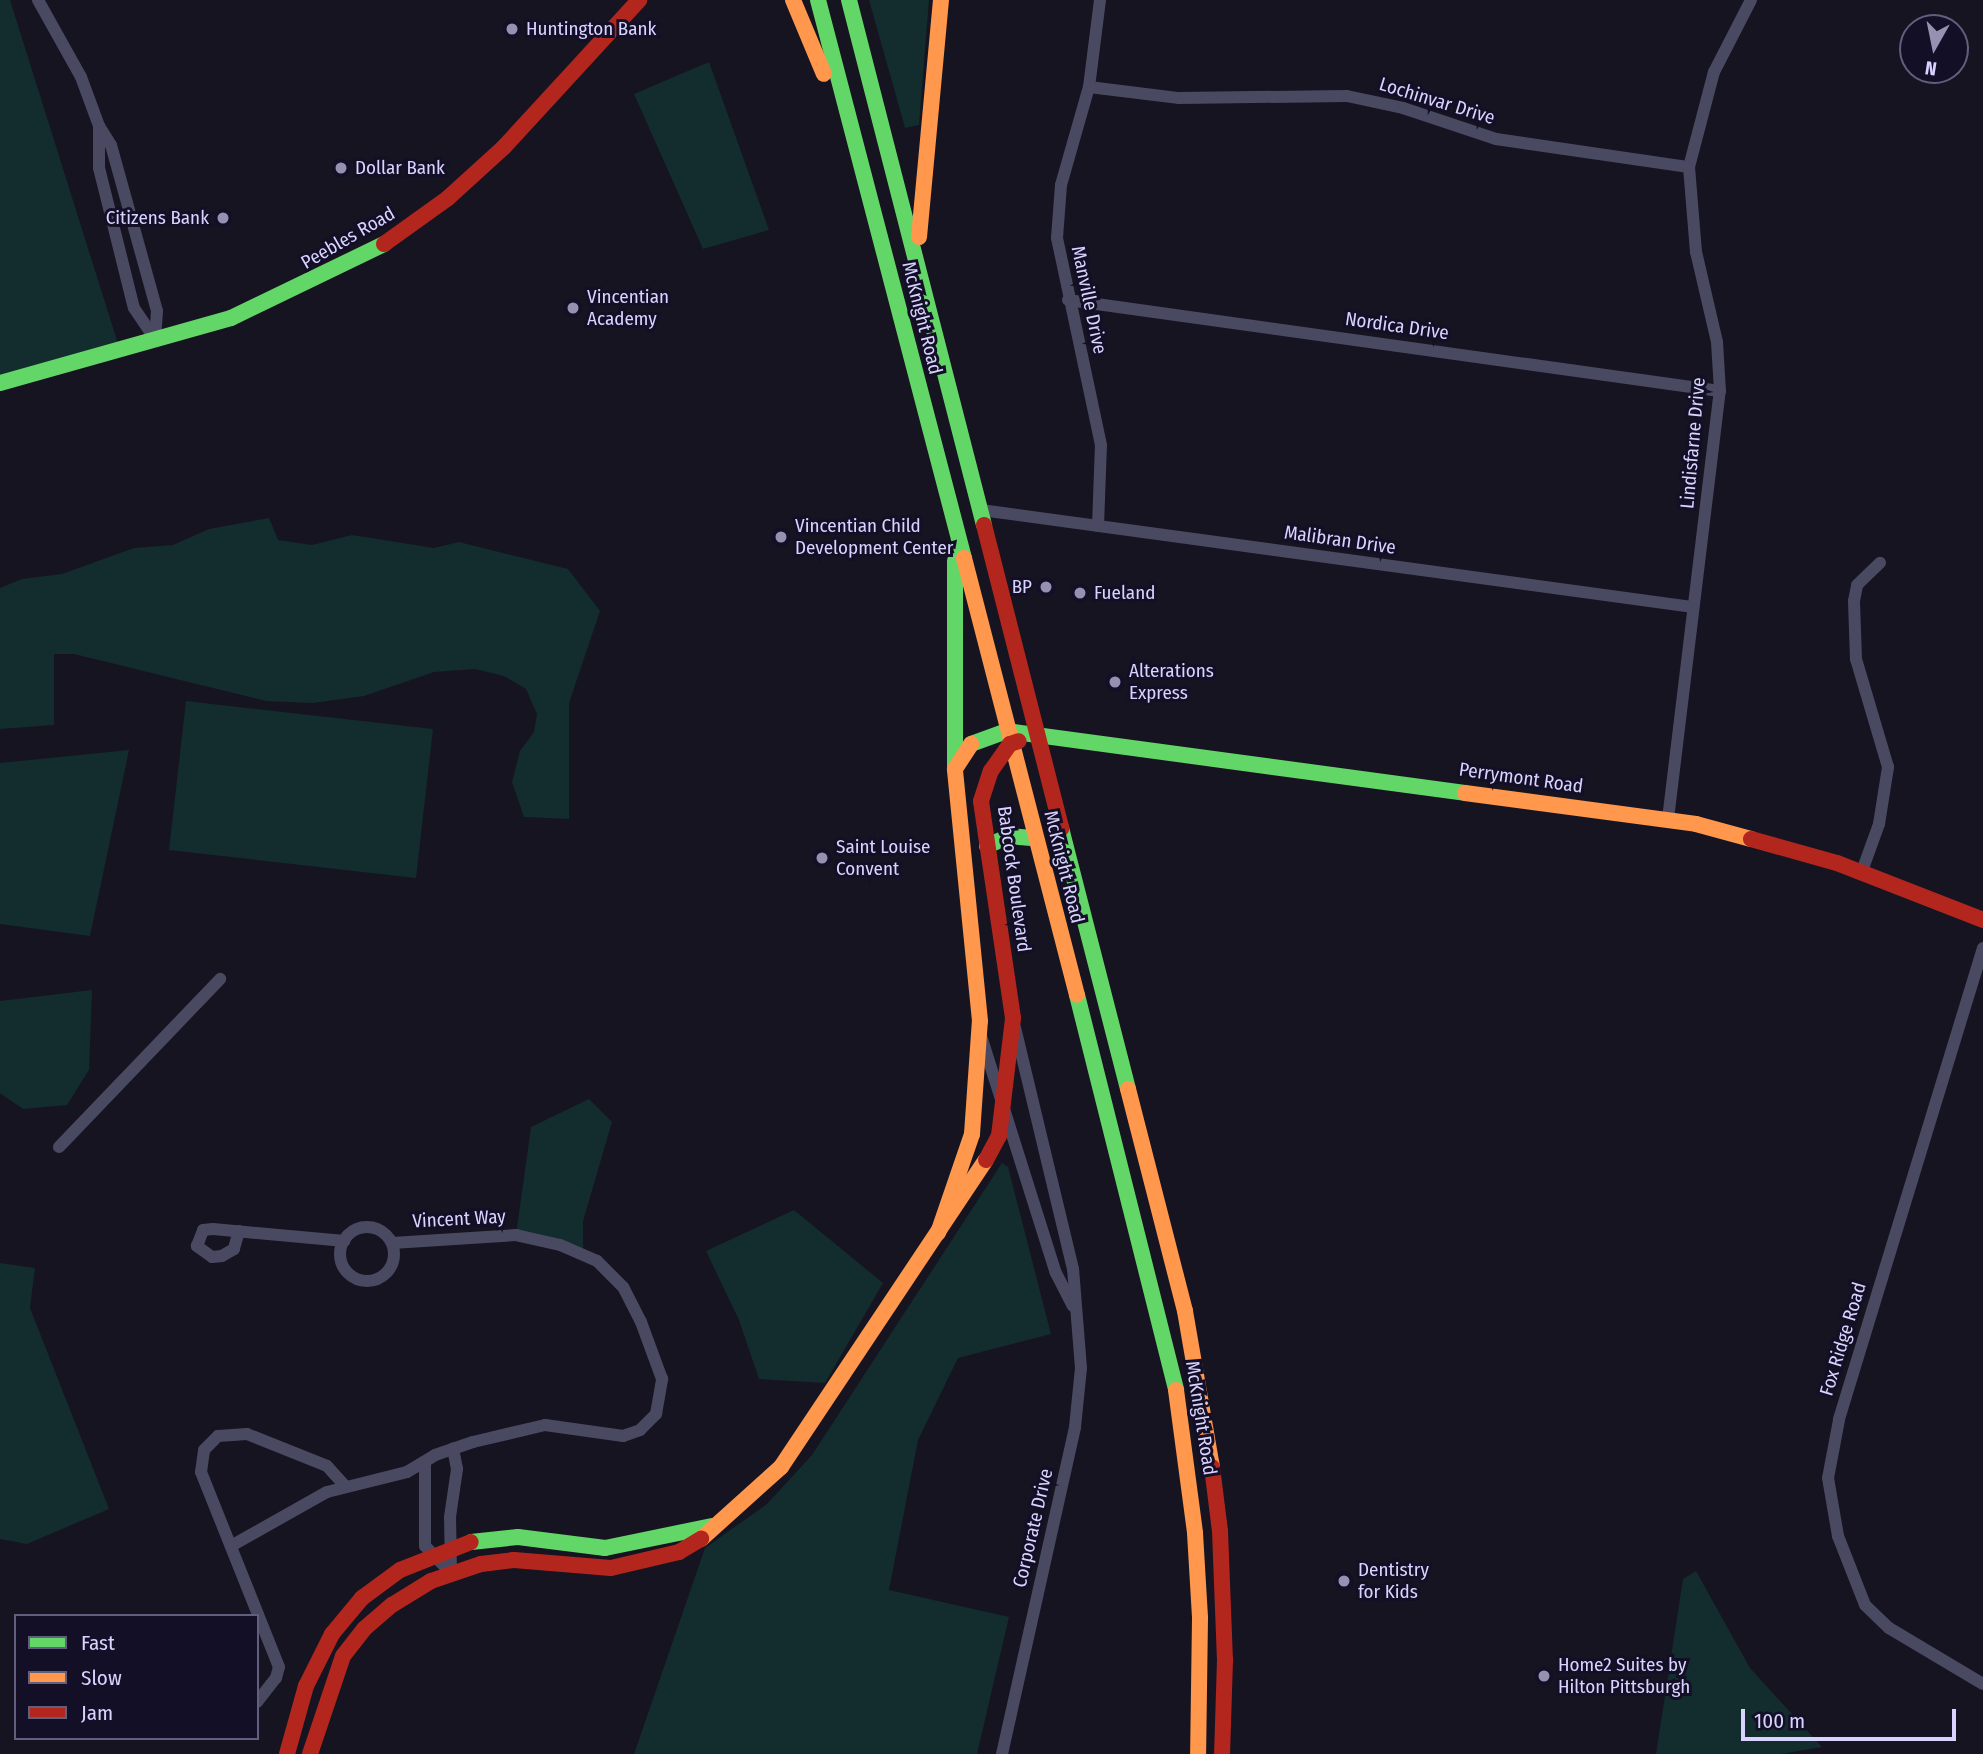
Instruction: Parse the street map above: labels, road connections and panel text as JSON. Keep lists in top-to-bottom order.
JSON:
{
  "streets": {
    "main road": [
      "Peebles Road",
      "McKnight Road",
      "Perrymont Road",
      "Babcock Boulevard"
    ],
    "street": [
      "Lochinvar Drive",
      "Manville Drive",
      "Nordica Drive",
      "Lindisfarne Drive",
      "Malibran Drive",
      "Vincent Way",
      "Fox Ridge Road",
      "Corporate Drive"
    ]
  },
  "crossings": [
    ["Lochinvar Drive", "Manville Drive"],
    ["Lochinvar Drive", "Lindisfarne Drive"],
    ["Manville Drive", "Nordica Drive"],
    ["Manville Drive", "Malibran Drive"],
    ["McKnight Road", "Malibran Drive"],
    ["McKnight Road", "Perrymont Road"],
    ["McKnight Road", "Babcock Boulevard"],
    ["Nordica Drive", "Lindisfarne Drive"],
    ["Lindisfarne Drive", "Malibran Drive"],
    ["Lindisfarne Drive", "Perrymont Road"],
    ["Babcock Boulevard", "Corporate Drive"]
  ],
  "places": [
    "Huntington Bank",
    "Dollar Bank",
    "Citizens Bank",
    "Vincentian Academy",
    "Vincentian Child Development Center",
    "BP",
    "Fueland",
    "Alterations Express",
    "Saint Louise Convent",
    "Dentistry for Kids",
    "Home2 Suites by Hilton Pittsburgh"
  ],
  "legend": ["Fast", "Slow", "Jam"],
  "scale_bar": "100 m",
  "north": "bottom"
}
